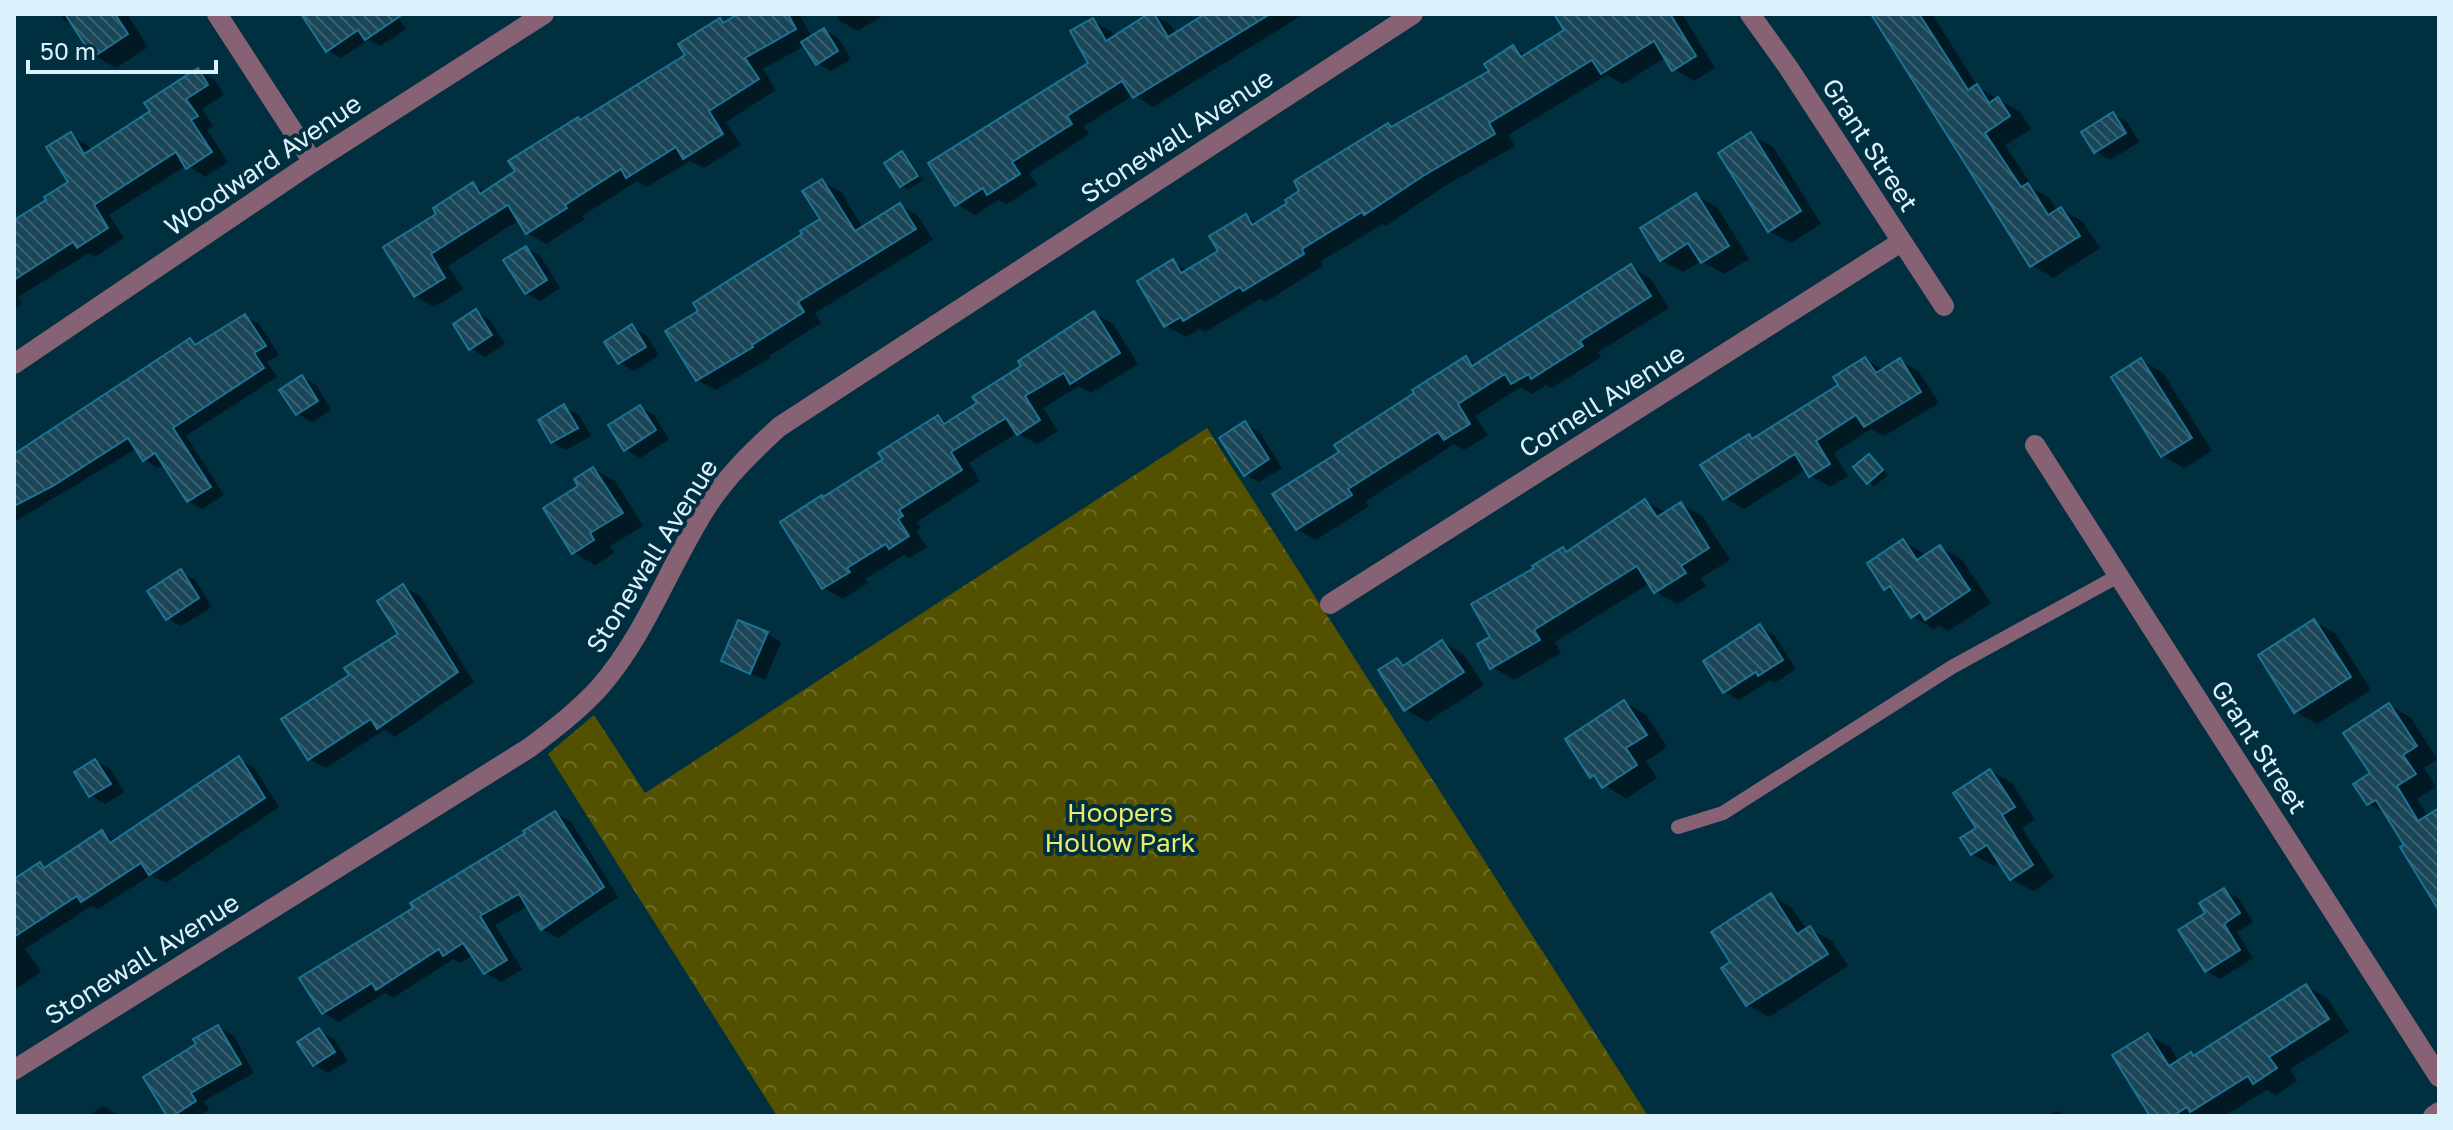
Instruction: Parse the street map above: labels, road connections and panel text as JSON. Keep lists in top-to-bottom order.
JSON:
{
  "streets": {
    "street": [
      "Stonewall Avenue",
      "Grant Street",
      "Woodward Avenue",
      "Cornell Avenue"
    ]
  },
  "crossings": [
    ["Grant Street", "Cornell Avenue"]
  ],
  "parks": ["Hoopers Hollow Park"],
  "scale_bar": "50 m"
}
